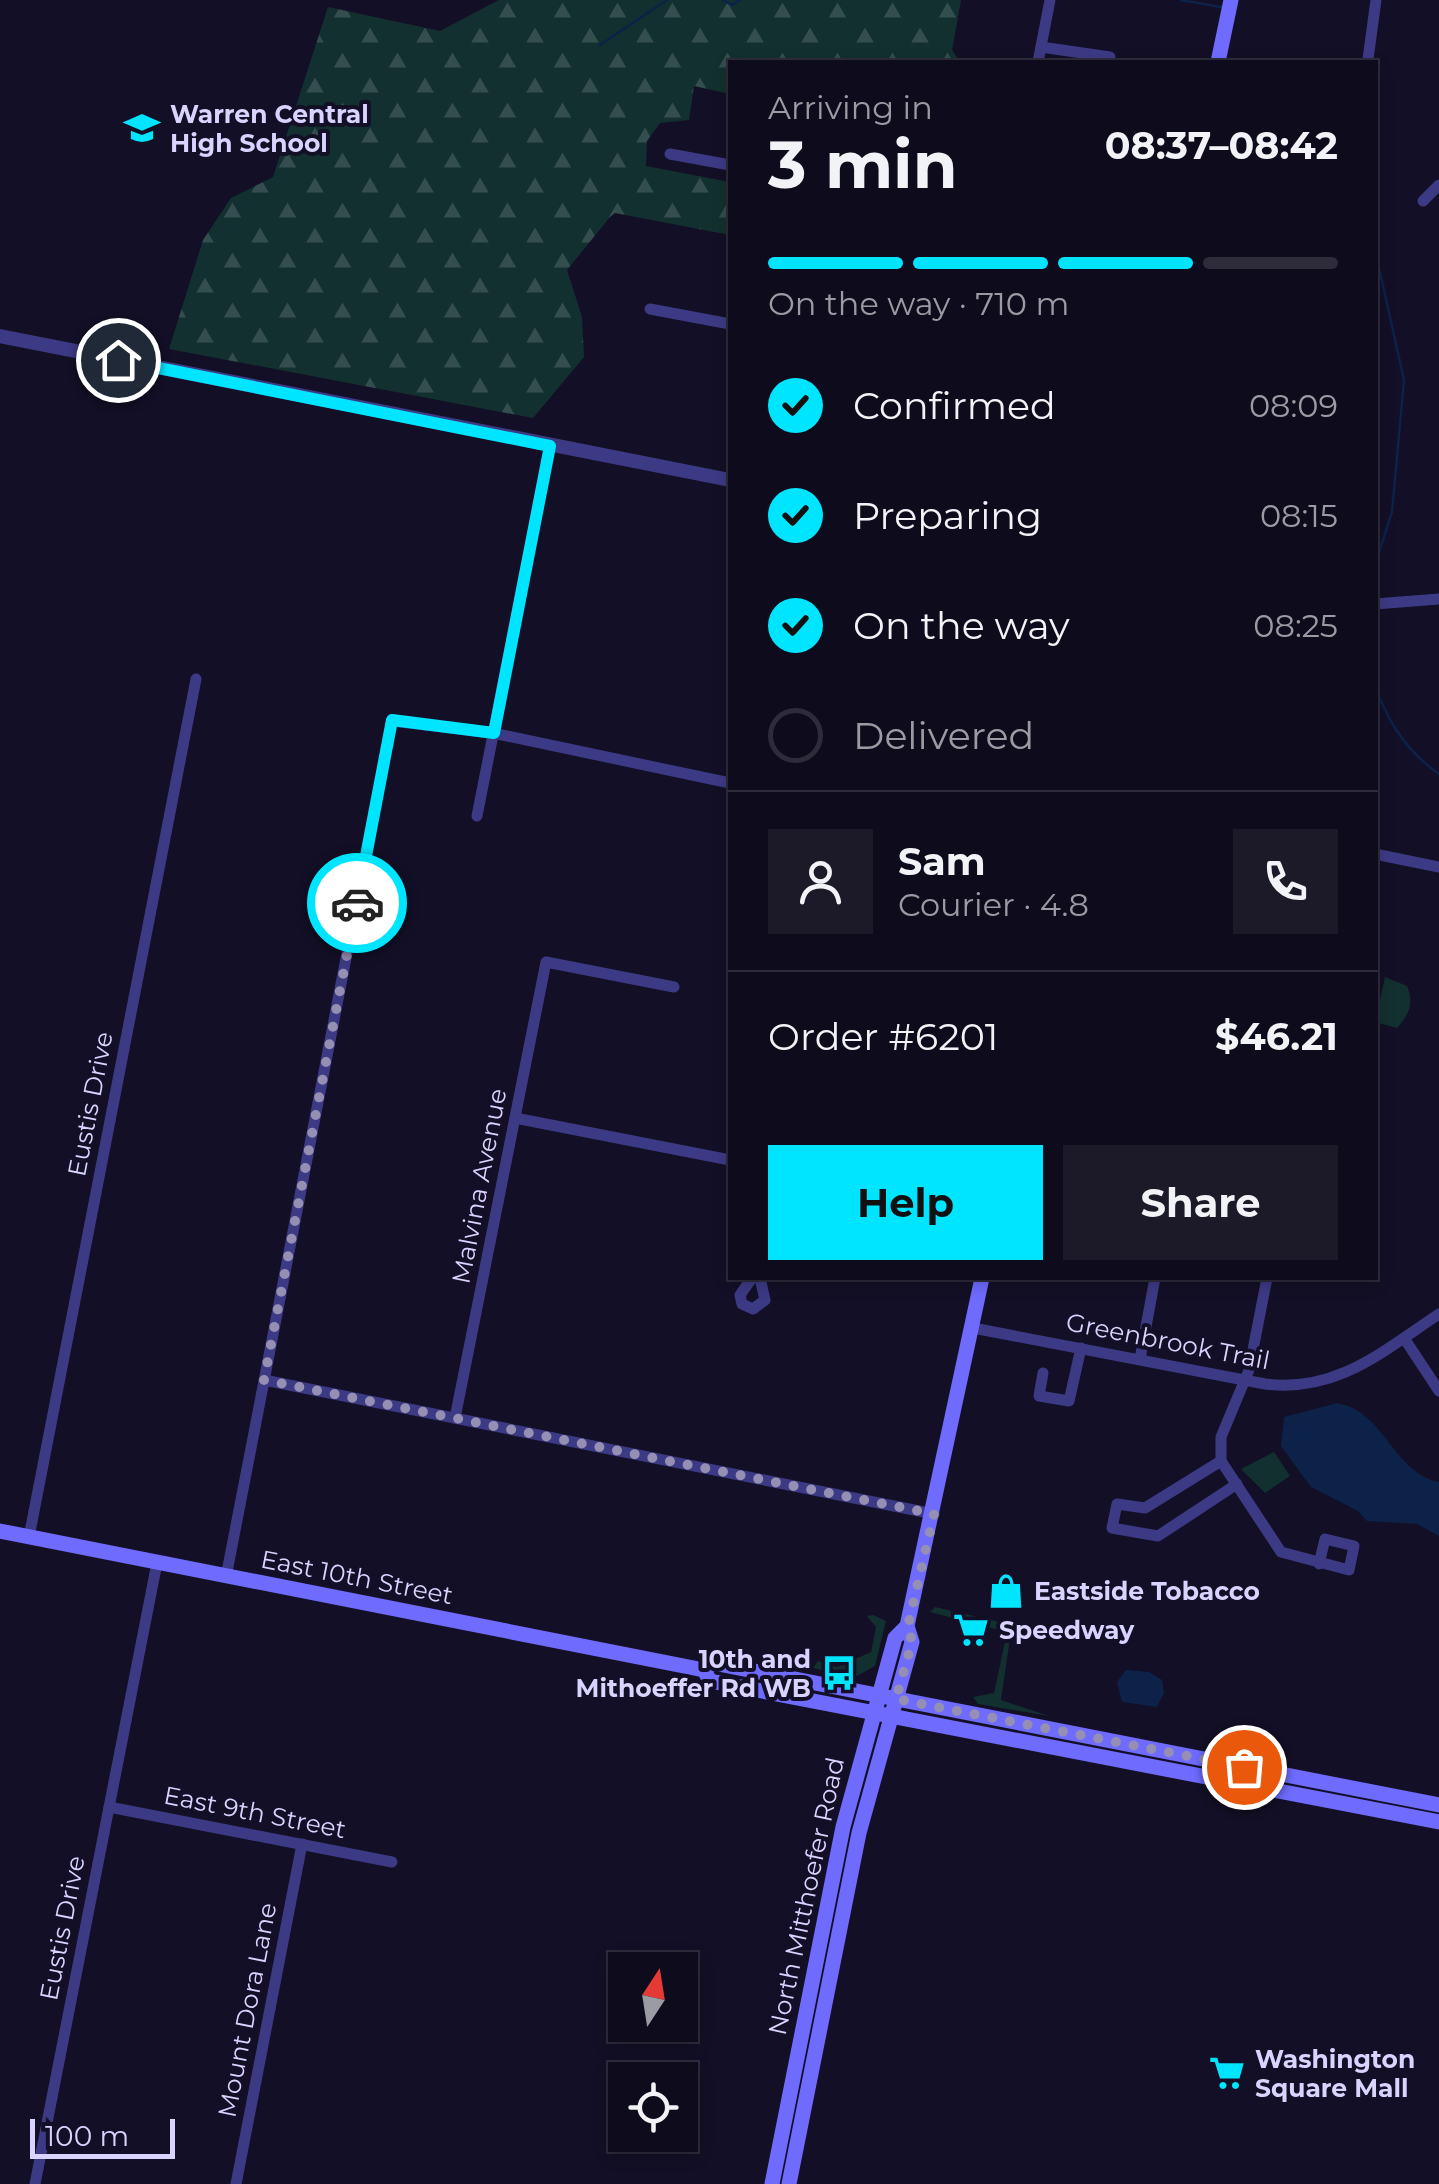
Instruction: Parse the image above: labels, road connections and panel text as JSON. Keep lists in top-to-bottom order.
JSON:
{
  "streets": {
    "main road": ["East 10th Street", "North Mitthoefer Road"],
    "street": [
      "Eustis Drive",
      "Malvina Avenue",
      "Greenbrook Trail",
      "East 9th Street",
      "Mount Dora Lane"
    ]
  },
  "crossings": [
    ["Eustis Drive", "East 10th Street"],
    ["Eustis Drive", "East 9th Street"],
    ["Greenbrook Trail", "North Mitthoefer Road"],
    ["East 10th Street", "North Mitthoefer Road"],
    ["East 9th Street", "Mount Dora Lane"]
  ],
  "places": {
    "school or university": ["Warren Central High School"],
    "shop": ["Eastside Tobacco"],
    "supermarket": ["Speedway", "Washington Square Mall"],
    "bus stop": ["10th and Mithoeffer Rd WB"]
  },
  "scale_bar": "100 m",
  "north": "top",
  "page": {
    "heading": ["3 min", "Arriving in", "08:37–08:42"],
    "panel": [
      "Sam",
      "Courier · 4.8",
      "Order #6201",
      "$46.21"
    ],
    "bar": "On the way · 710 m",
    "list": [
      ["Confirmed", "08:09"],
      ["Preparing", "08:15"],
      ["On the way", "08:25"],
      "Delivered"
    ],
    "buttons": ["Help", "Share"],
    "scale": "100 m"
  }
}
